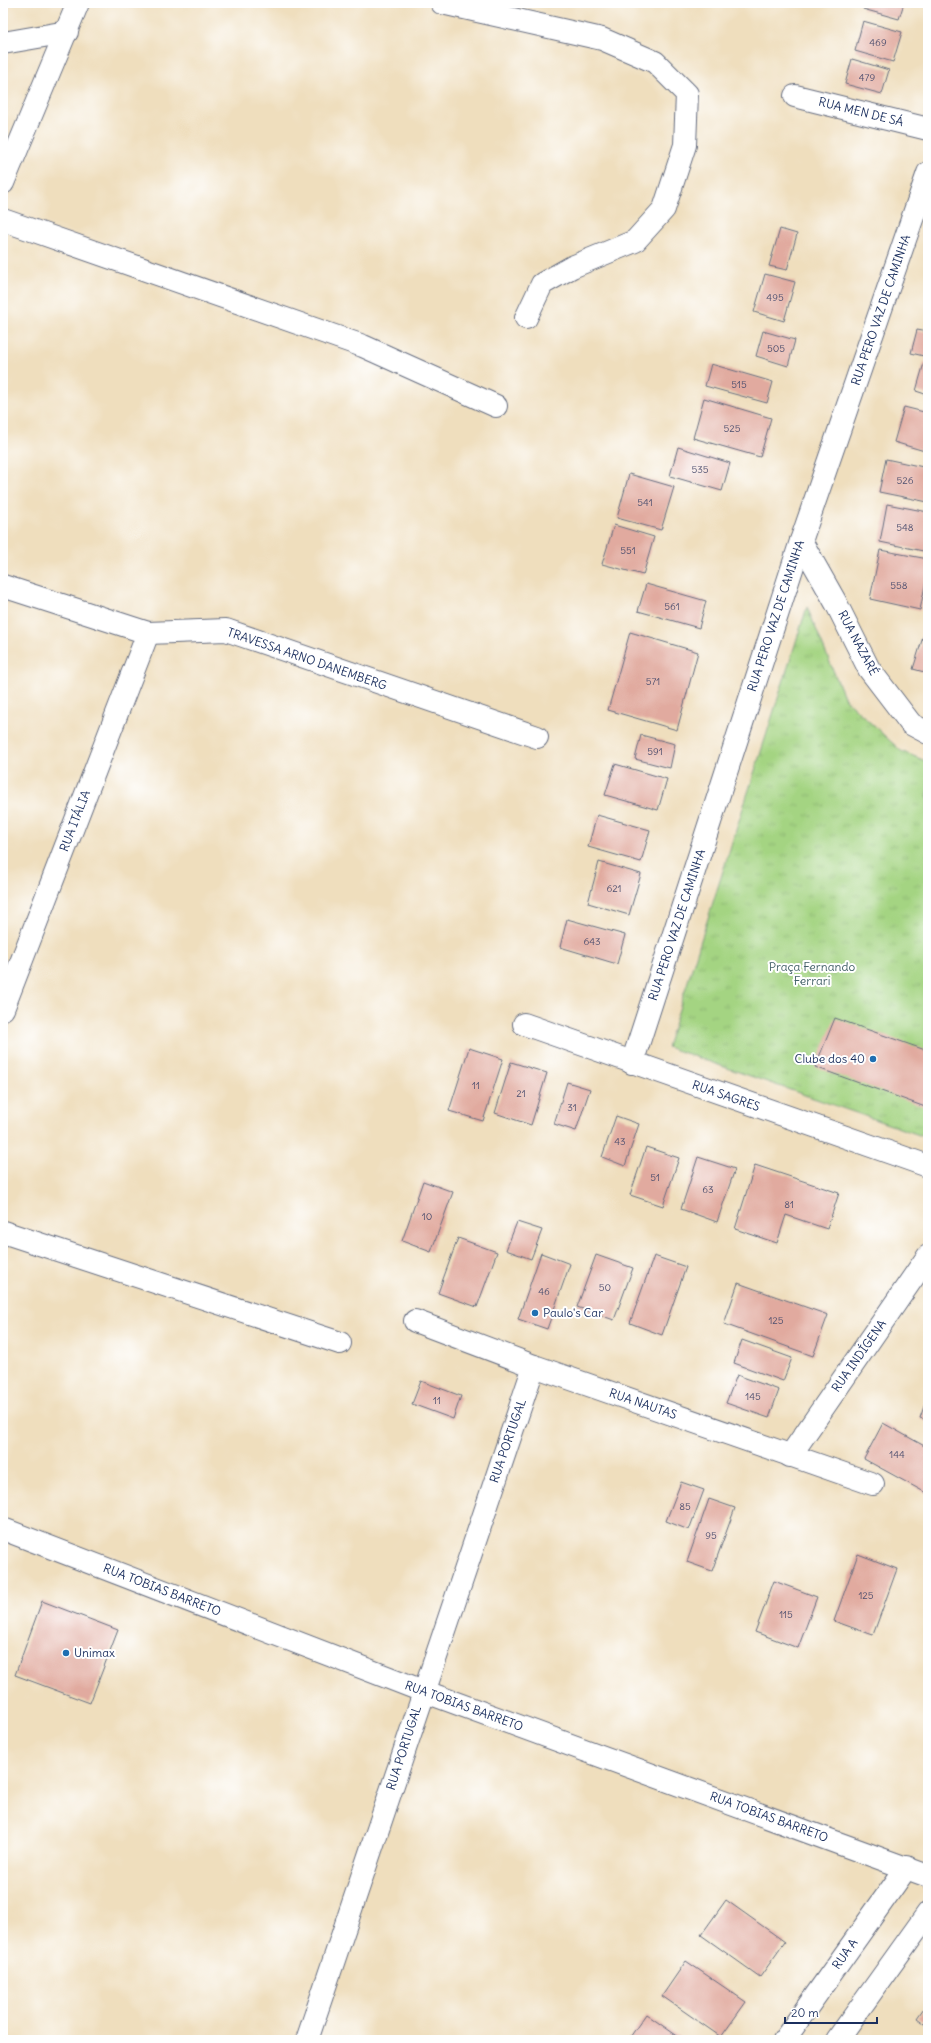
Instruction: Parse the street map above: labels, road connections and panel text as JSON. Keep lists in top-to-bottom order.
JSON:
{
  "streets": {
    "street": [
      "RUA MEN DE SÁ",
      "RUA PERO VAZ DE CAMINHA",
      "RUA NAZARÉ",
      "TRAVESSA ARNO DANEMBERG",
      "RUA ITÁLIA",
      "RUA SAGRES",
      "RUA INDÍGENA",
      "RUA NAUTAS",
      "RUA PORTUGAL",
      "RUA TOBIAS BARRETO",
      "RUA A"
    ]
  },
  "crossings": [
    ["RUA PERO VAZ DE CAMINHA", "RUA NAZARÉ"],
    ["RUA PERO VAZ DE CAMINHA", "RUA SAGRES"],
    ["TRAVESSA ARNO DANEMBERG", "RUA ITÁLIA"],
    ["RUA INDÍGENA", "RUA NAUTAS"],
    ["RUA NAUTAS", "RUA PORTUGAL"],
    ["RUA PORTUGAL", "RUA TOBIAS BARRETO"],
    ["RUA TOBIAS BARRETO", "RUA A"]
  ],
  "parks": ["Praça Fernando Ferrari"],
  "places": ["Clube dos 40", "Paulo's Car", "Unimax"],
  "house_numbers": [
    "469",
    "479",
    "495",
    "505",
    "515",
    "525",
    "535",
    "526",
    "541",
    "548",
    "551",
    "558",
    "561",
    "571",
    "591",
    "621",
    "643",
    "11",
    "21",
    "31",
    "43",
    "51",
    "63",
    "81",
    "10",
    "50",
    "46",
    "125",
    "145",
    "11",
    "144",
    "85",
    "95",
    "125",
    "115"
  ],
  "scale_bar": "20 m"
}
